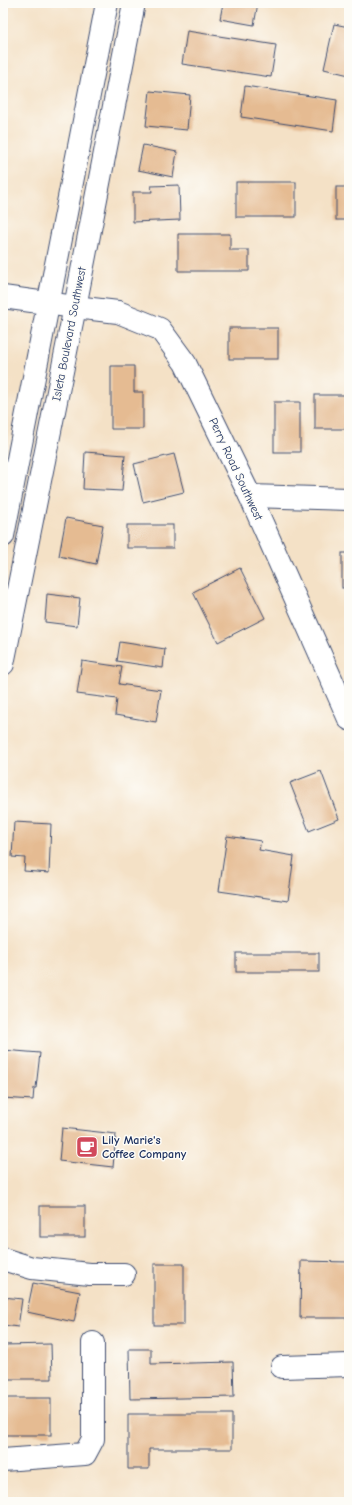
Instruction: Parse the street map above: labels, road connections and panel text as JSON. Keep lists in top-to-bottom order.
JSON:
{
  "streets": {
    "main road": ["Isleta Boulevard Southwest", "Perry Road Southwest"]
  },
  "crossings": [
    ["Isleta Boulevard Southwest", "Perry Road Southwest"]
  ],
  "places": {
    "cafe": ["Lily Marie's Coffee Company"]
  }
}
